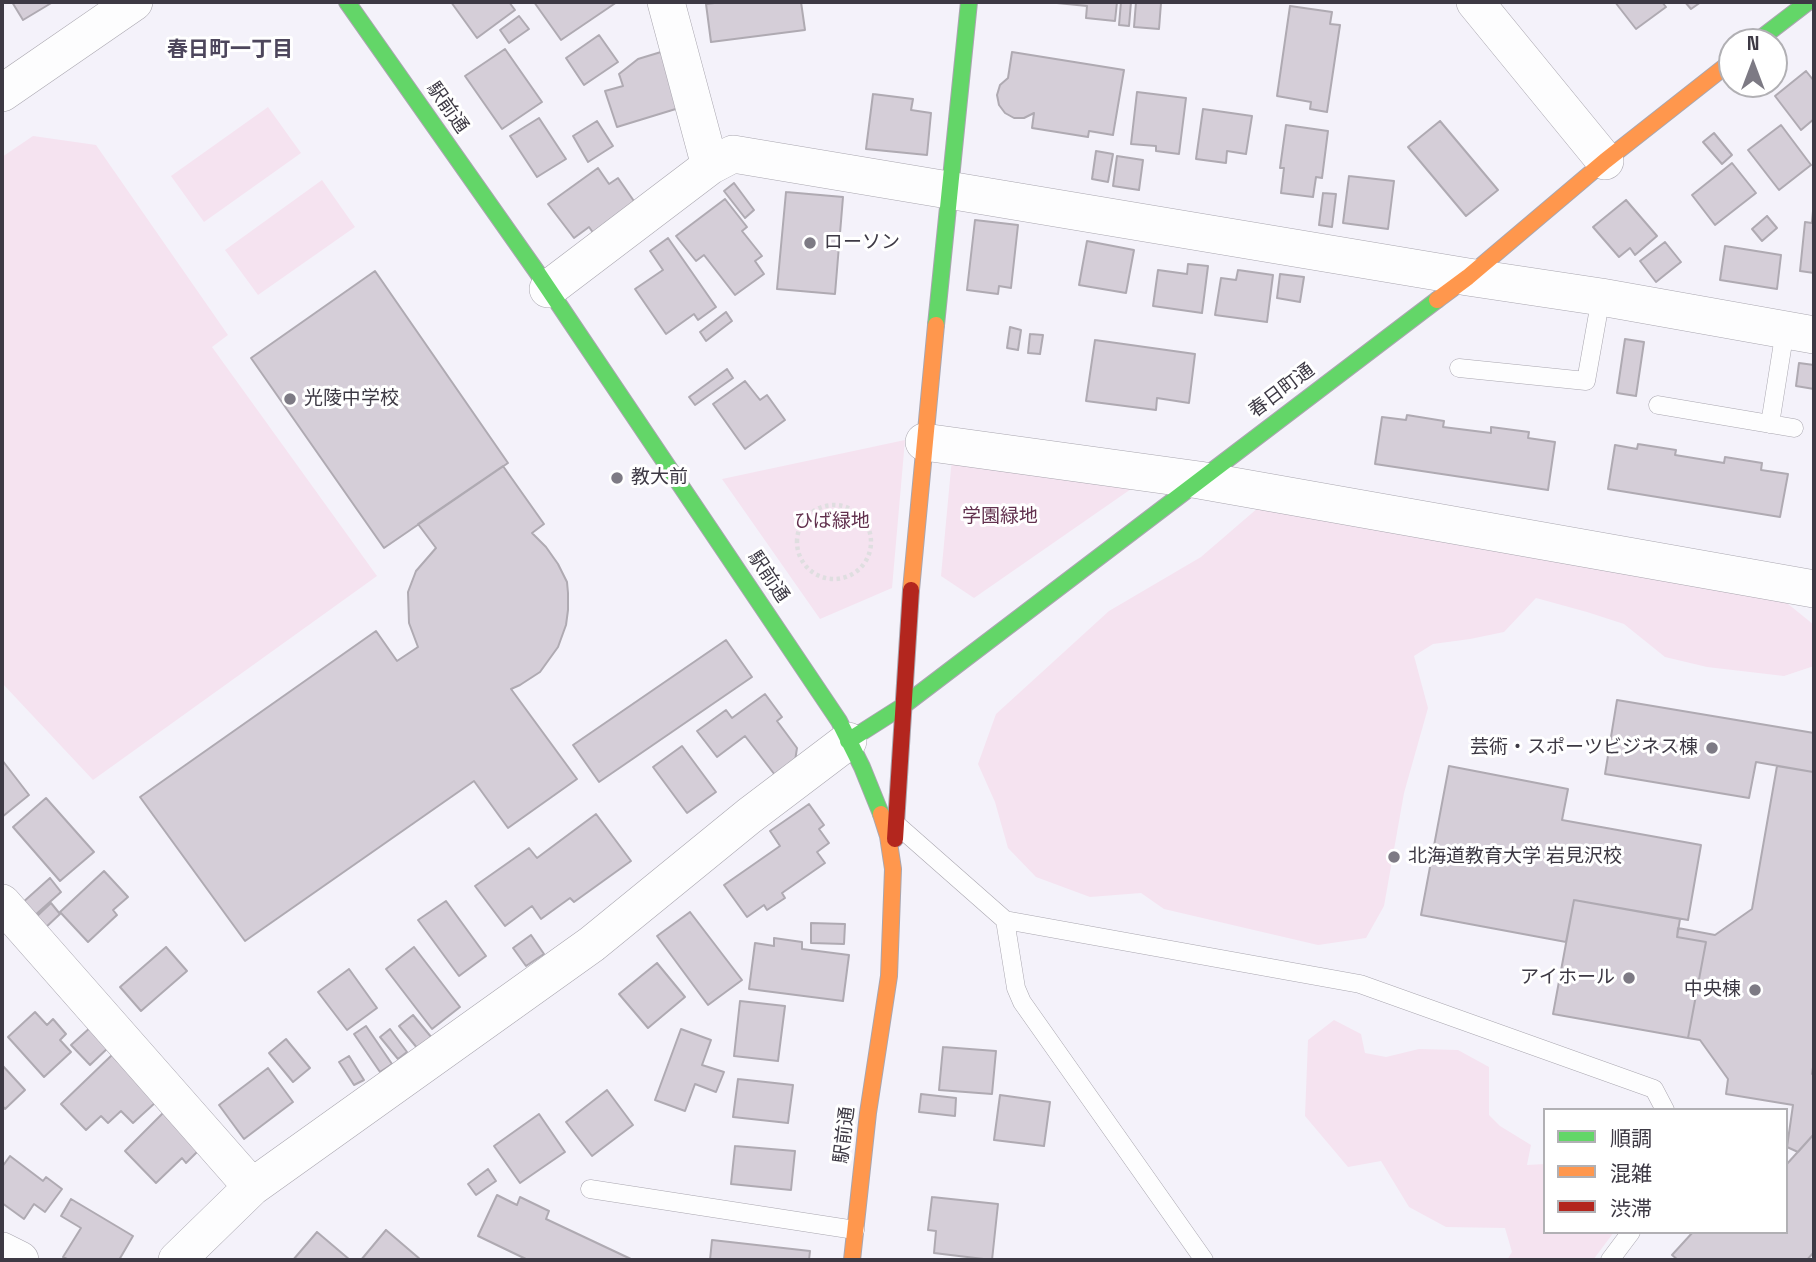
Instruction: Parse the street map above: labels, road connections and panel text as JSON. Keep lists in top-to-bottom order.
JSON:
{
  "streets": {
    "street": ["駅前通", "春日町通"]
  },
  "crossings": [
    ["駅前通", "春日町通"]
  ],
  "districts": ["春日町一丁目"],
  "parks": ["学園緑地", "ひば緑地"],
  "places": [
    "ローソン",
    "光陵中学校",
    "教大前",
    "芸術・スポーツビジネス棟",
    "北海道教育大学 岩見沢校",
    "アイホール",
    "中央棟"
  ],
  "legend": ["順調", "混雑", "渋滞"],
  "north": "top"
}
